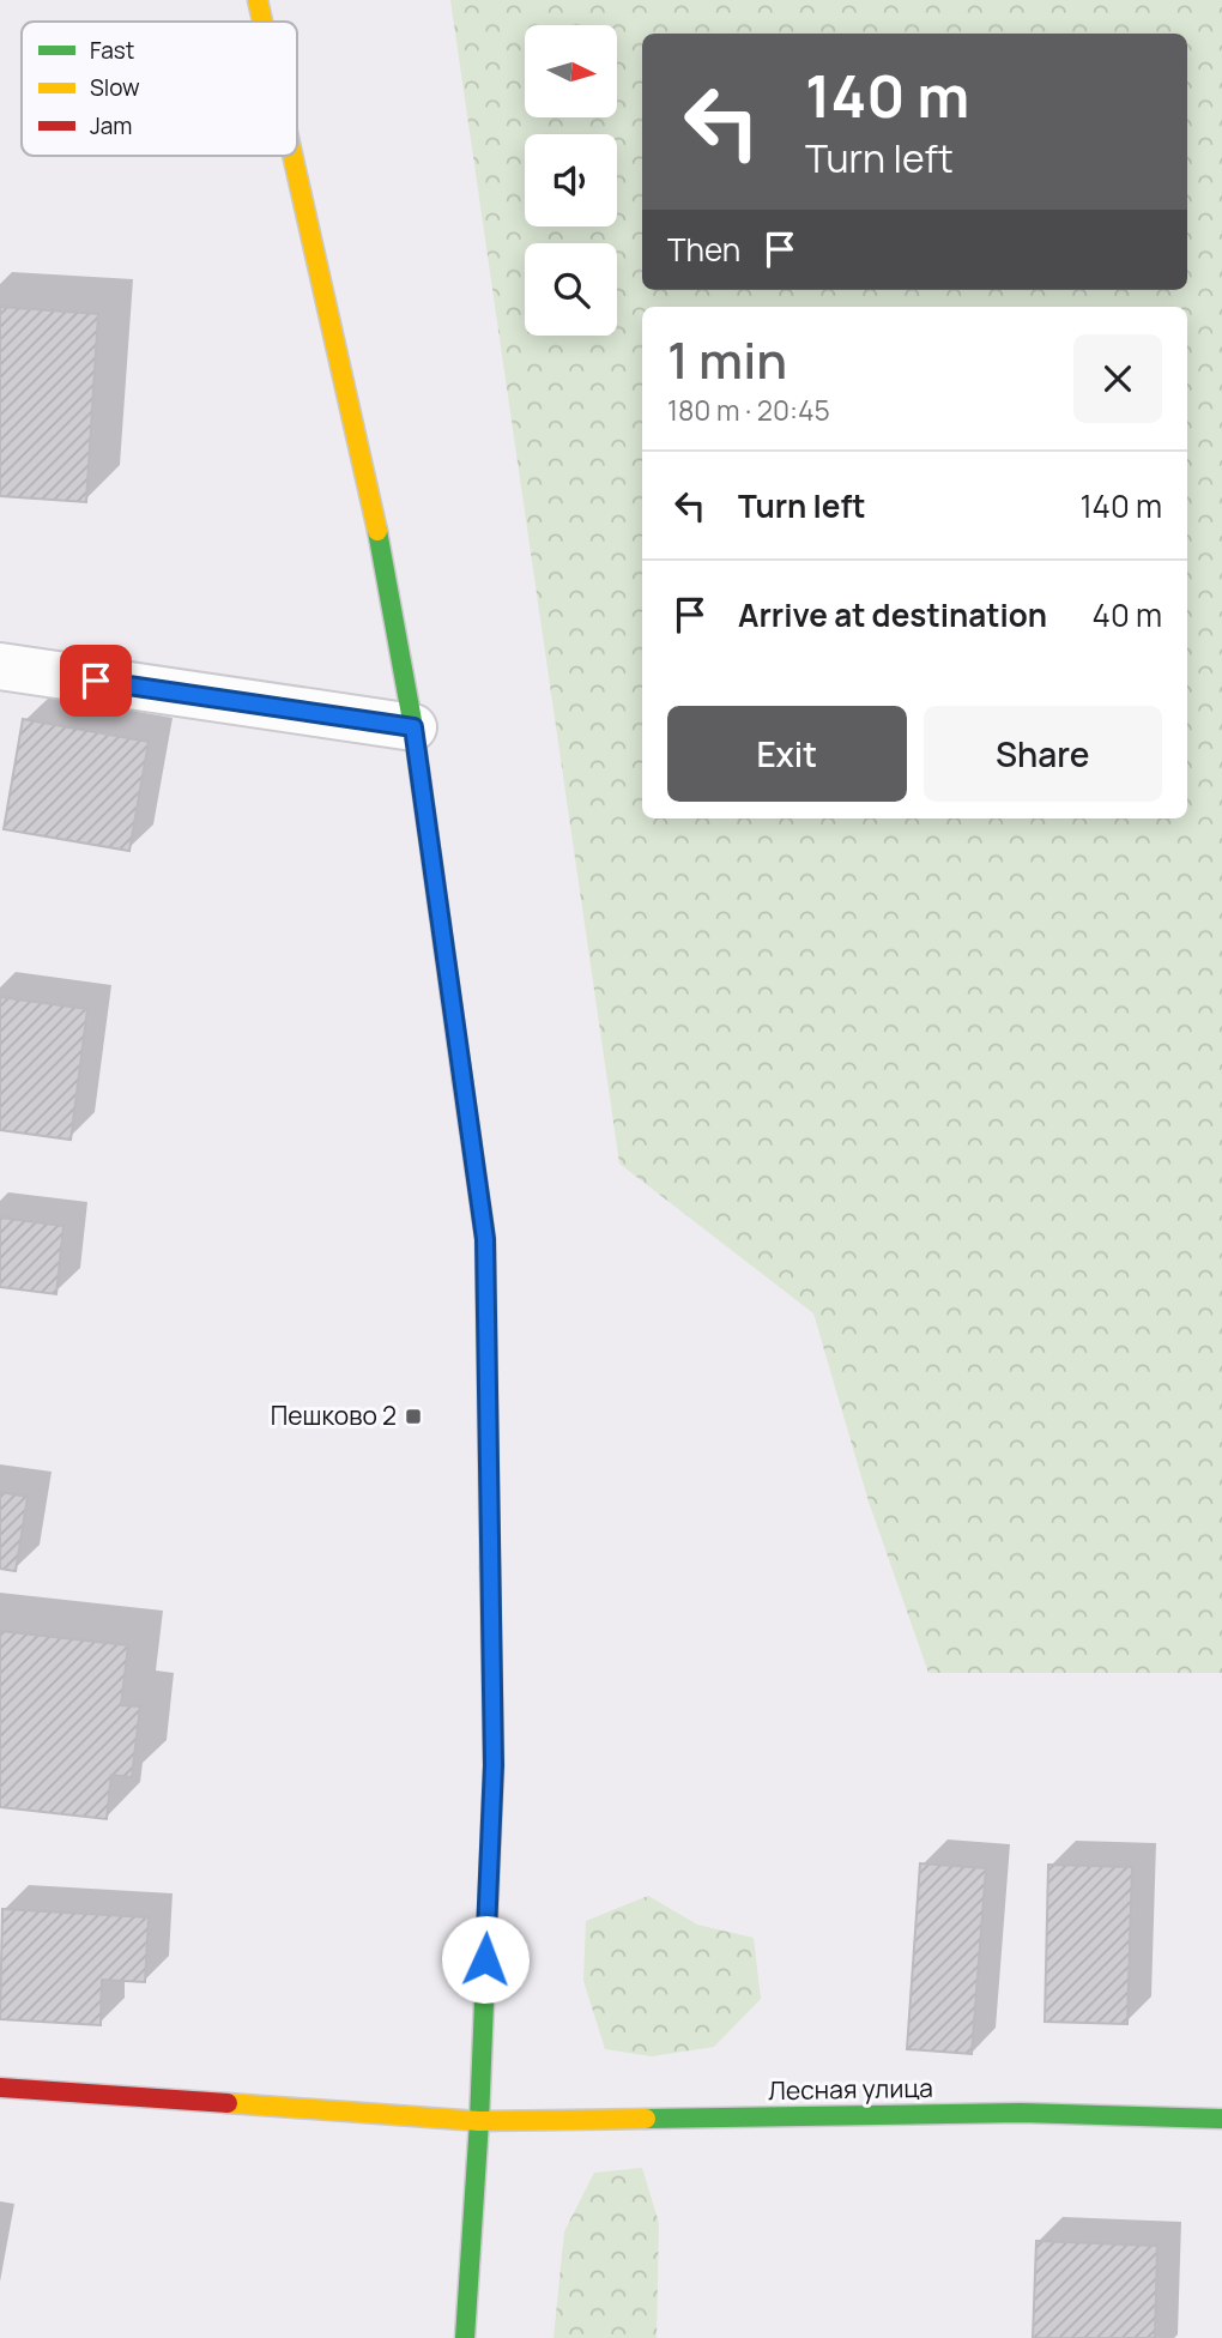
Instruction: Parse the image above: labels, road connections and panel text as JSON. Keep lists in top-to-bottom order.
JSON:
{
  "streets": {
    "main road": ["Лесная улица"]
  },
  "places": {
    "transit": ["Пешково 2"]
  },
  "legend": ["Fast", "Slow", "Jam"],
  "north": "right",
  "page": {
    "turn": ["140 m", "Turn left"],
    "then": "Then",
    "heading": ["1 min", "180 m · 20:45"],
    "list": [
      {
        "name": "Turn left",
        "value": "140 m"
      },
      {
        "name": "Arrive at destination",
        "value": "40 m"
      }
    ],
    "buttons": ["Exit", "Share"]
  }
}
